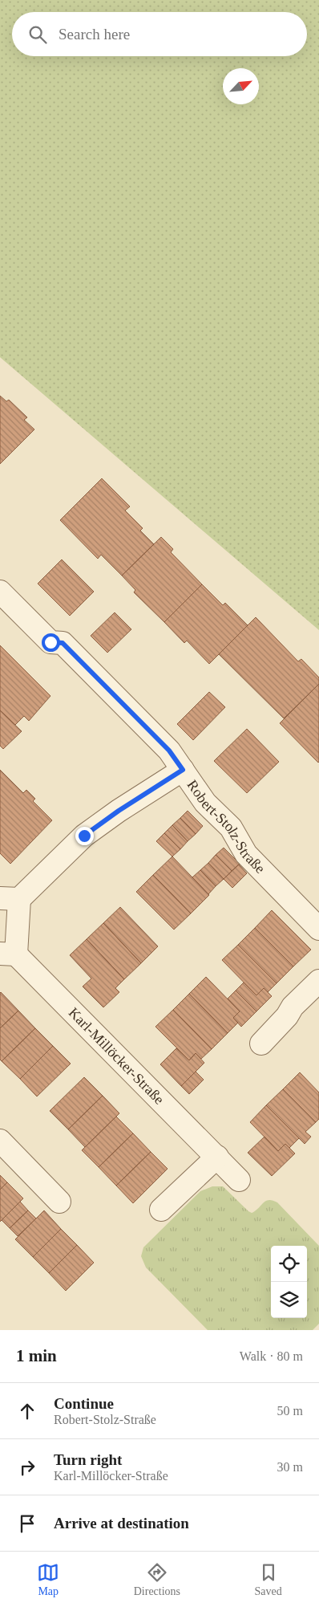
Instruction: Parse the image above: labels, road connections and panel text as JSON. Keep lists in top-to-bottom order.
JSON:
{
  "streets": {
    "street": ["Robert-Stolz-Straße", "Karl-Millöcker-Straße"]
  },
  "crossings": [
    ["Robert-Stolz-Straße", "Karl-Millöcker-Straße"]
  ],
  "north": "top right",
  "page": {
    "search": "Search here",
    "heading": ["1 min", "Walk · 80 m"],
    "list": [
      ["Continue", "Robert-Stolz-Straße", "50 m"],
      ["Turn right", "Karl-Millöcker-Straße", "30 m"],
      "Arrive at destination"
    ],
    "nav": ["Map", "Directions", "Saved"]
  }
}
